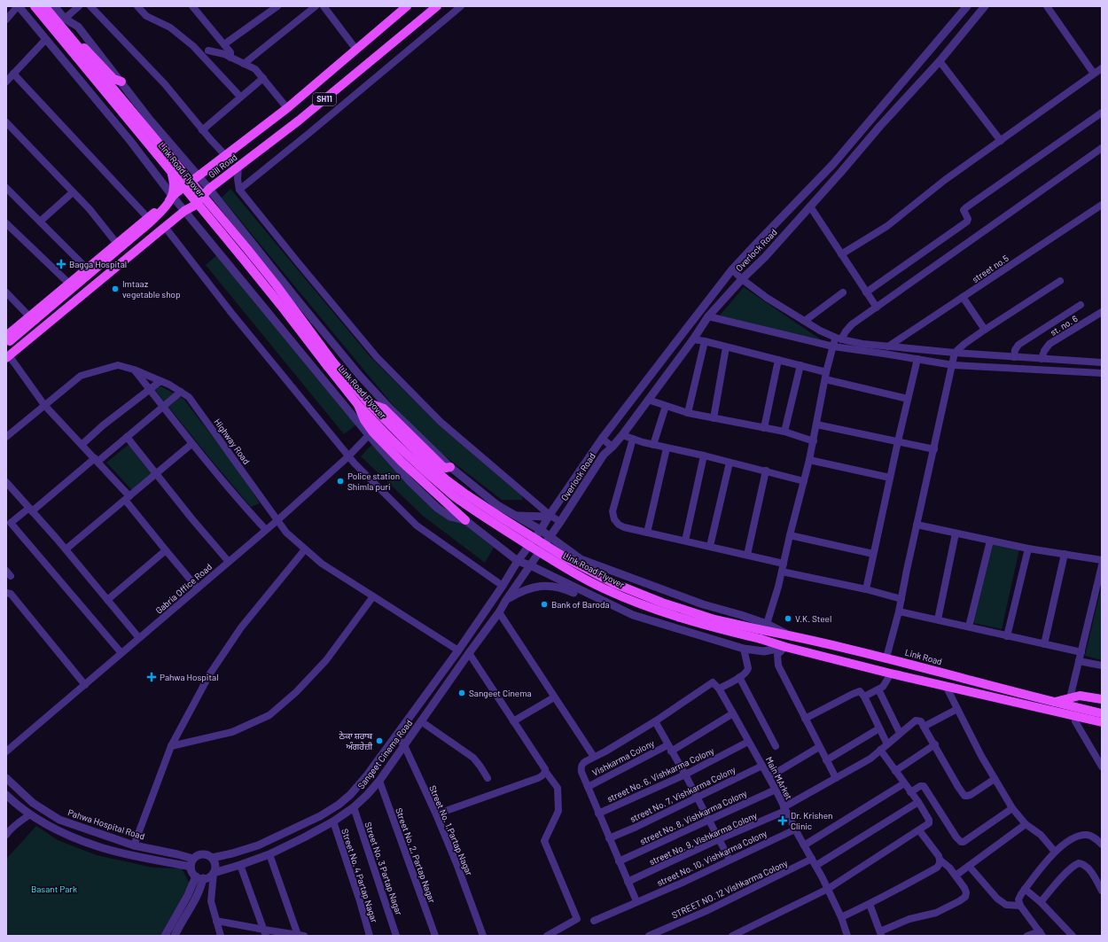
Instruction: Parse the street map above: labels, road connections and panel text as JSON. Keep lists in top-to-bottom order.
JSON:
{
  "streets": {
    "main road": [
      "SH11",
      "Gill Road",
      "Link Road Flyover",
      "Link Road"
    ],
    "street": [
      "Overlock Road",
      "street no.5",
      "st. no. 6",
      "Highway Road",
      "Gabria Office Road",
      "Sangeet Cinema Road",
      "Vishkarma Colony",
      "street No. 6, Vishkarma Colony",
      "Main MArket",
      "street No. 7, Vishkarma Colony",
      "street No. 8, Vishkarma Colony",
      "Pahwa Hospital Road",
      "Street No. 1,Partap Nagar",
      "street No. 9, Vishkarma Colony",
      "Street No. 2, Partap Nagar",
      "street No. 10, Vishkarma Colony",
      "Street No. 3 Partap Nagar",
      "Street No. 4 Partap Nagar",
      "STREET NO. 12 Vishkarma Colony"
    ]
  },
  "crossings": [
    ["Link Road Flyover", "Link Road"],
    ["Overlock Road", "Sangeet Cinema Road"],
    ["Highway Road", "Gabria Office Road"],
    ["Highway Road", "Sangeet Cinema Road"],
    ["Sangeet Cinema Road", "Pahwa Hospital Road"],
    ["Sangeet Cinema Road", "Street No. 1,Partap Nagar"],
    ["Sangeet Cinema Road", "Street No. 2, Partap Nagar"],
    ["Sangeet Cinema Road", "Street No. 3 Partap Nagar"],
    ["Sangeet Cinema Road", "Street No. 4 Partap Nagar"],
    ["Vishkarma Colony", "Main MArket"],
    ["street No. 6, Vishkarma Colony", "Main MArket"],
    ["Main MArket", "street No. 7, Vishkarma Colony"],
    ["Main MArket", "street No. 8, Vishkarma Colony"],
    ["Main MArket", "street No. 9, Vishkarma Colony"],
    ["Main MArket", "street No. 10, Vishkarma Colony"],
    ["Main MArket", "STREET NO. 12 Vishkarma Colony"]
  ],
  "parks": ["Basant Park"],
  "places": {
    "health": ["Bagga Hospital", "Pahwa Hospital", "Dr. Krishen Clinic"],
    "other": [
      "Imtaaz vegetable shop",
      "Police station Shimla puri",
      "Bank of Baroda",
      "V.K. Steel",
      "Sangeet Cinema",
      "ਠੇਕਾ ਸ਼ਰਾਬ ਅੰਗਰੇਜ਼ੀ"
    ]
  }
}
